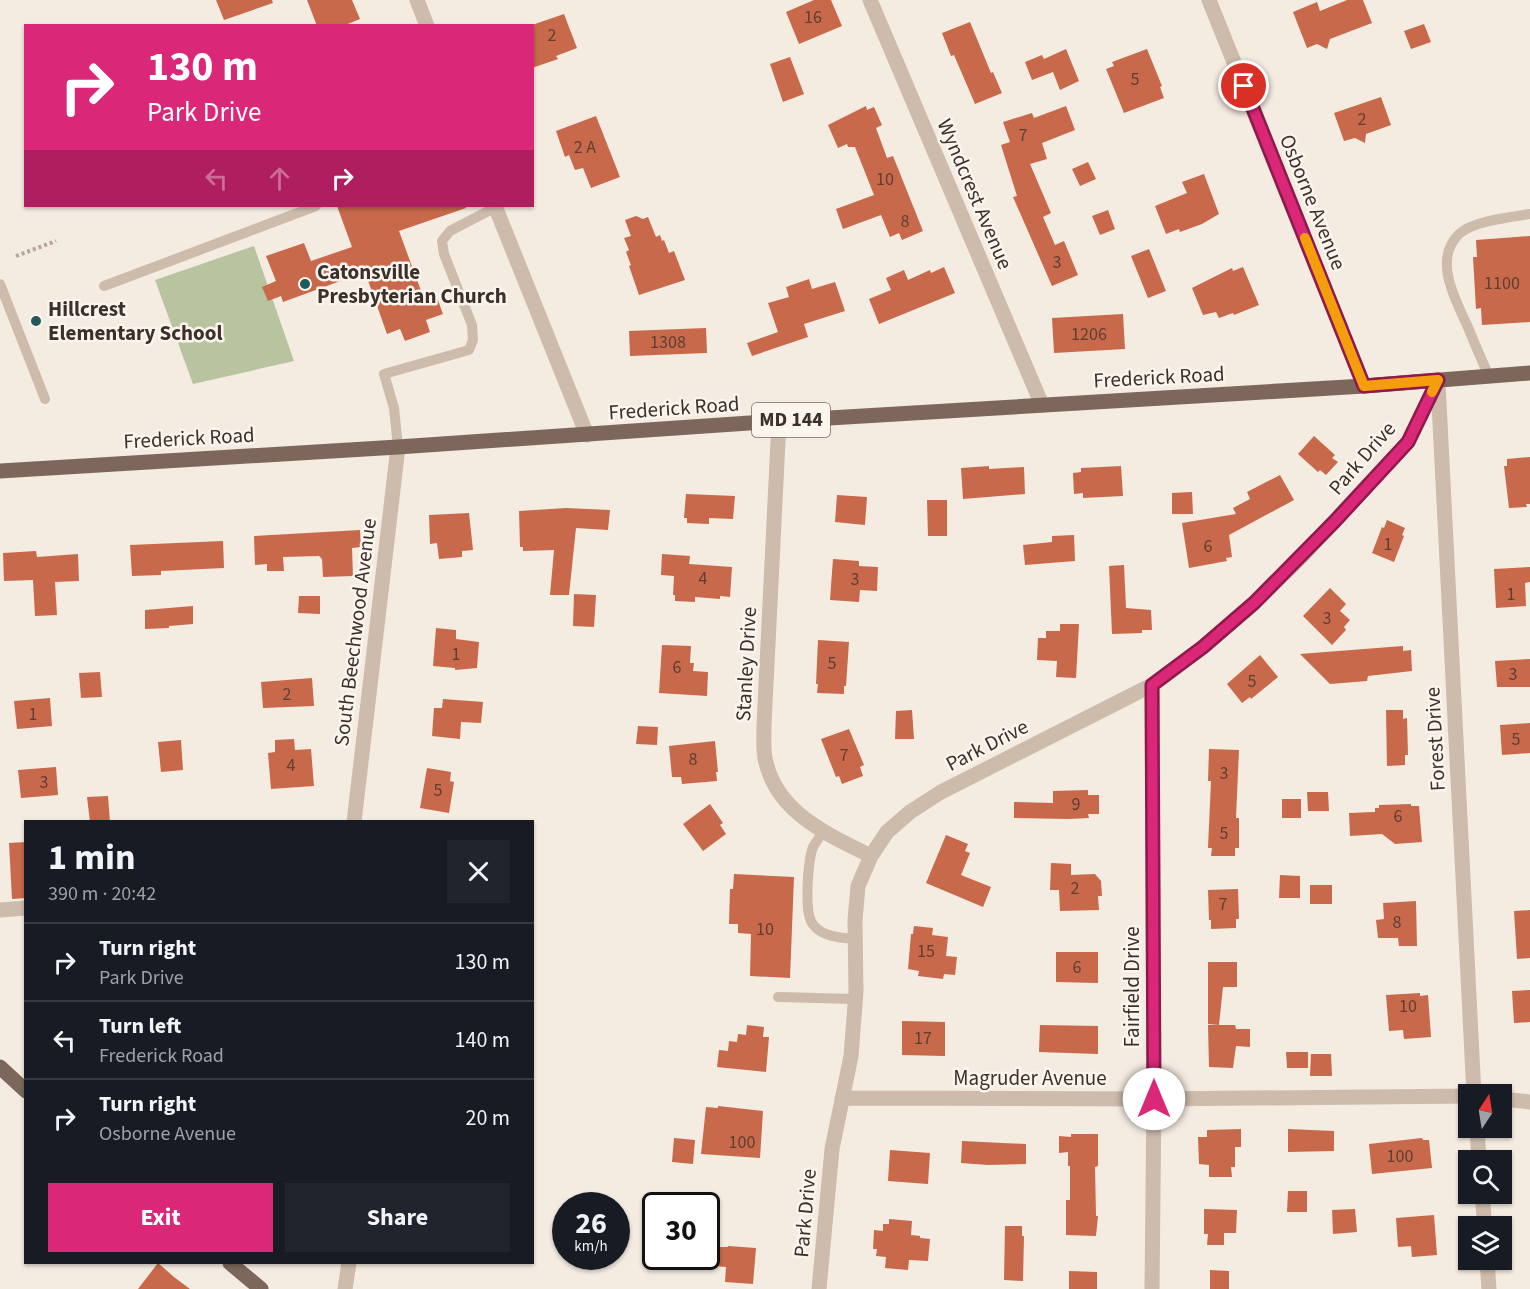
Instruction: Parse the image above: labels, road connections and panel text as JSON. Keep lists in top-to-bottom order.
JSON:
{
  "streets": {
    "main road": ["Frederick Road", "MD 144"],
    "street": [
      "Wyndcrest Avenue",
      "Osborne Avenue",
      "Park Drive",
      "South Beechwood Avenue",
      "Stanley Drive",
      "Forest Drive",
      "Fairfield Drive",
      "Magruder Avenue"
    ]
  },
  "crossings": [
    ["Wyndcrest Avenue", "Frederick Road"],
    ["Osborne Avenue", "Frederick Road"],
    ["Frederick Road", "Park Drive"],
    ["Frederick Road", "South Beechwood Avenue"],
    ["Frederick Road", "Stanley Drive"],
    ["Frederick Road", "Forest Drive"],
    ["Park Drive", "Stanley Drive"],
    ["Park Drive", "Forest Drive"],
    ["Park Drive", "Fairfield Drive"],
    ["Park Drive", "Magruder Avenue"],
    ["Fairfield Drive", "Magruder Avenue"]
  ],
  "places": ["Catonsville Presbyterian Church", "Hillcrest Elementary School"],
  "house_numbers": [
    "16",
    "2",
    "5",
    "2",
    "7",
    "2 A",
    "10",
    "8",
    "3",
    "1100",
    "1206",
    "1308",
    "1",
    "6",
    "4",
    "3",
    "1",
    "3",
    "1",
    "5",
    "6",
    "3",
    "5",
    "2",
    "1",
    "5",
    "7",
    "8",
    "4",
    "3",
    "3",
    "5",
    "9",
    "6",
    "5",
    "2",
    "7",
    "8",
    "10",
    "15",
    "6",
    "10",
    "17",
    "100",
    "100"
  ],
  "north": "top",
  "page": {
    "turn": ["130 m", "Park Drive"],
    "heading": ["1 min", "390 m · 20:42"],
    "list": [
      {
        "name": "Turn right",
        "note": "Park Drive",
        "value": "130 m"
      },
      {
        "name": "Turn left",
        "note": "Frederick Road",
        "value": "140 m"
      },
      {
        "name": "Turn right",
        "note": "Osborne Avenue",
        "value": "20 m"
      }
    ],
    "buttons": ["Exit", "Share"],
    "speed": "26 km/h",
    "limit": "30"
  }
}
